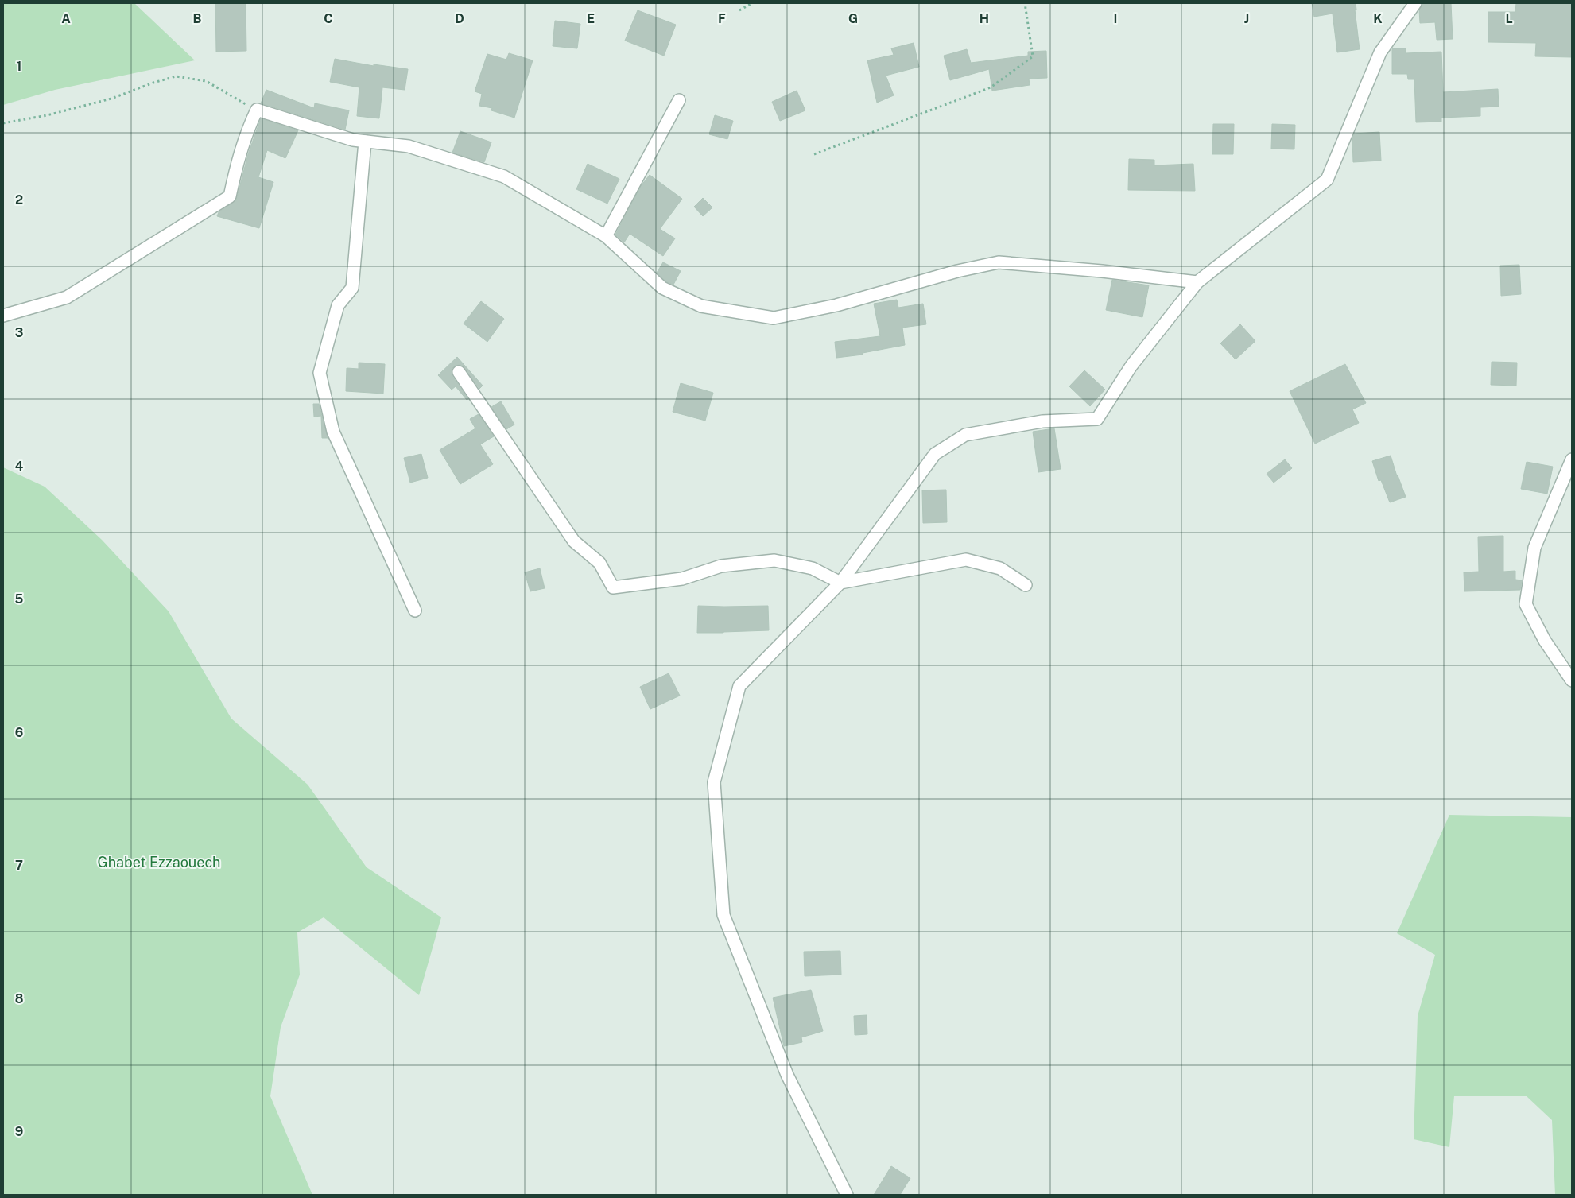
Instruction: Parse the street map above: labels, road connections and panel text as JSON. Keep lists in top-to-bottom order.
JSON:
{
  "parks": ["Ghabet Ezzaouech"],
  "grid": {
    "columns": [
      "A",
      "B",
      "C",
      "D",
      "E",
      "F",
      "G",
      "H",
      "I",
      "J",
      "K",
      "L"
    ],
    "rows": [
      "1",
      "2",
      "3",
      "4",
      "5",
      "6",
      "7",
      "8",
      "9"
    ]
  }
}
